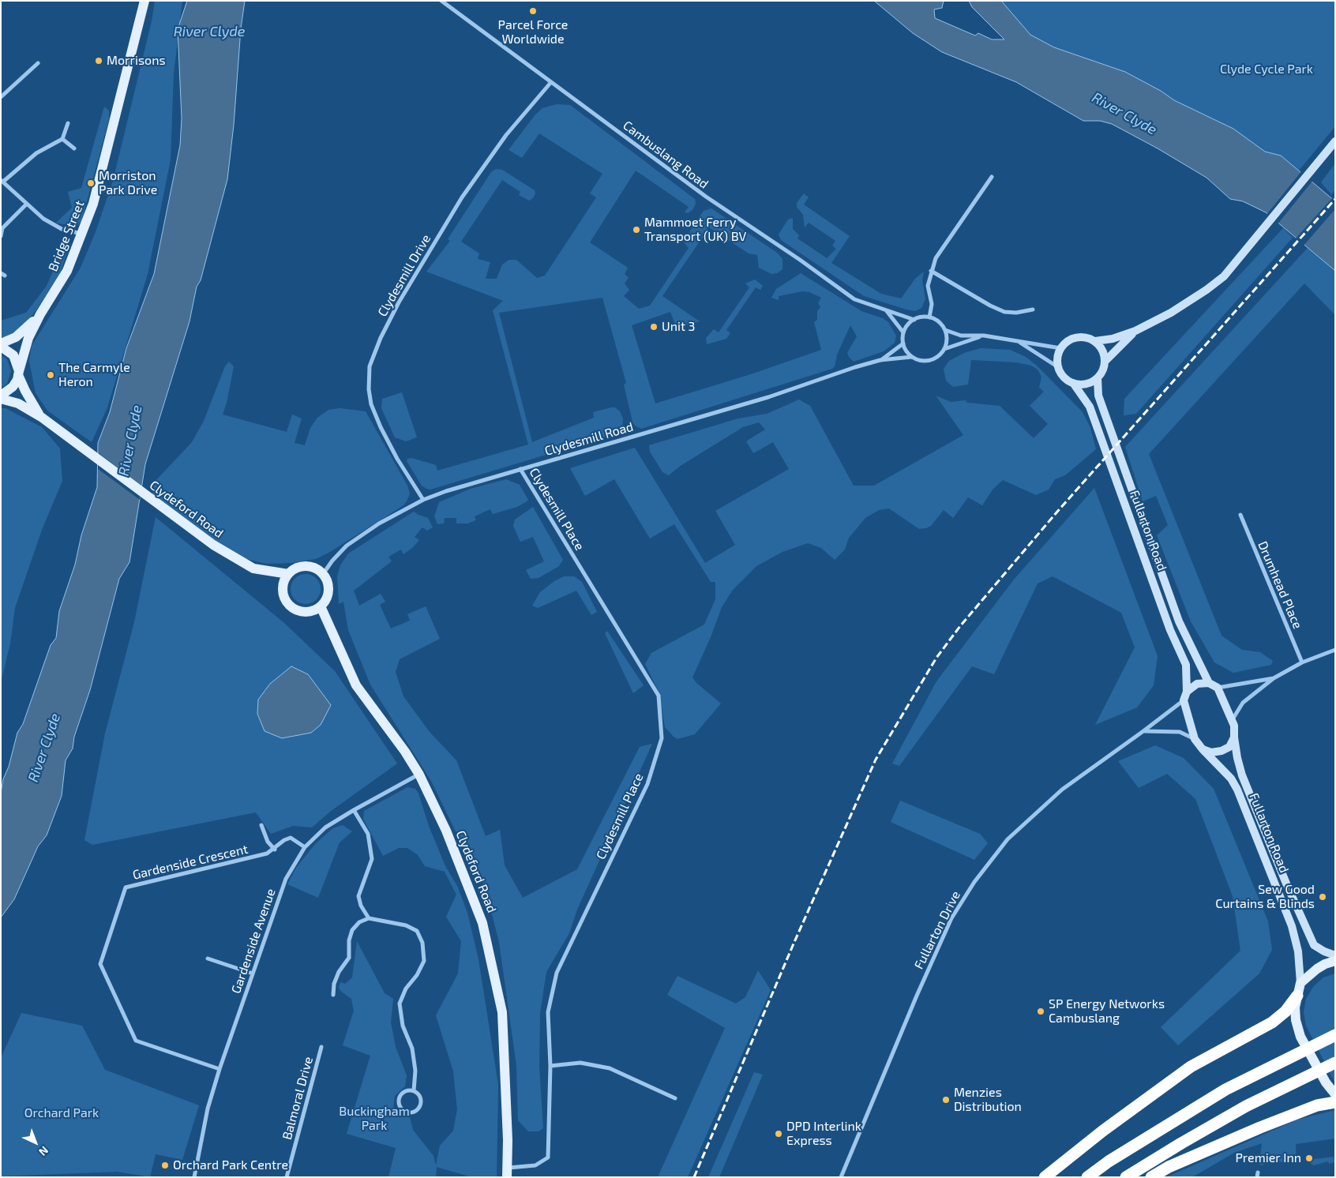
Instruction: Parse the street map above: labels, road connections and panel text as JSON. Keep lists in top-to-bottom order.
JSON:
{
  "streets": {
    "main road": ["Bridge Street", "Clydeford Road", "Fullarton Road"],
    "street": [
      "Cambuslang Road",
      "Clydesmill Drive",
      "Clydesmill Road",
      "Clydesmill Place",
      "Drumhead Place",
      "Gardenside Crescent",
      "Fullarton Drive",
      "Gardenside Avenue",
      "Balmoral Drive"
    ]
  },
  "crossings": [
    ["Cambuslang Road", "Clydesmill Drive"],
    ["Cambuslang Road", "Clydesmill Road"],
    ["Bridge Street", "Clydeford Road"],
    ["Clydesmill Drive", "Clydesmill Road"],
    ["Clydesmill Road", "Clydeford Road"],
    ["Clydesmill Road", "Clydesmill Place"],
    ["Clydeford Road", "Clydesmill Place"],
    ["Clydeford Road", "Gardenside Avenue"],
    ["Fullarton Road", "Fullarton Drive"],
    ["Gardenside Crescent", "Gardenside Avenue"]
  ],
  "water": ["River Clyde"],
  "parks": ["Clyde Cycle Park", "Buckingham Park", "Orchard Park"],
  "places": [
    "Parcel Force Worldwide",
    "Morrisons",
    "Morriston Park Drive",
    "Mammoet Ferry Transport (UK) BV",
    "Unit 3",
    "The Carmyle Heron",
    "Sew Good Curtains & Blinds",
    "SP Energy Networks Cambuslang",
    "Menzies Distribution",
    "DPD Interlink Express",
    "Premier Inn",
    "Orchard Park Centre"
  ],
  "north": "bottom right"
}
